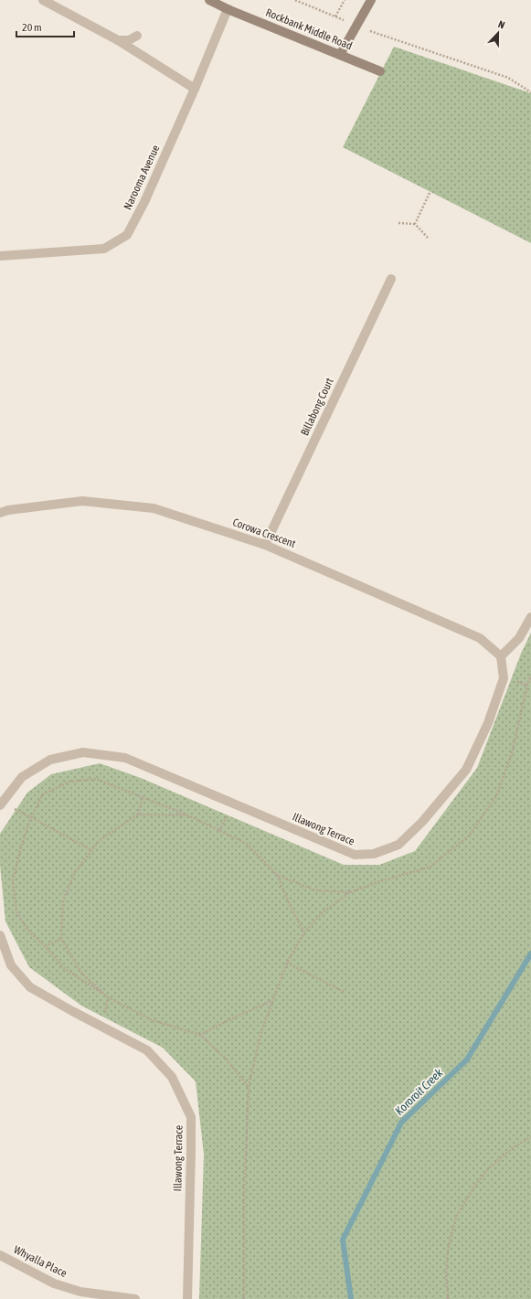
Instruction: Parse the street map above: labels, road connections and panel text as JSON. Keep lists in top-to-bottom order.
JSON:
{
  "streets": {
    "street": [
      "Rockbank Middle Road",
      "Narooma Avenue",
      "Billabong Court",
      "Corowa Crescent",
      "Illawong Terrace",
      "Whyalla Place"
    ]
  },
  "crossings": [
    ["Rockbank Middle Road", "Narooma Avenue"],
    ["Billabong Court", "Corowa Crescent"],
    ["Corowa Crescent", "Illawong Terrace"]
  ],
  "water": ["Kororoit Creek"],
  "scale_bar": "20 m",
  "north": "top"
}
